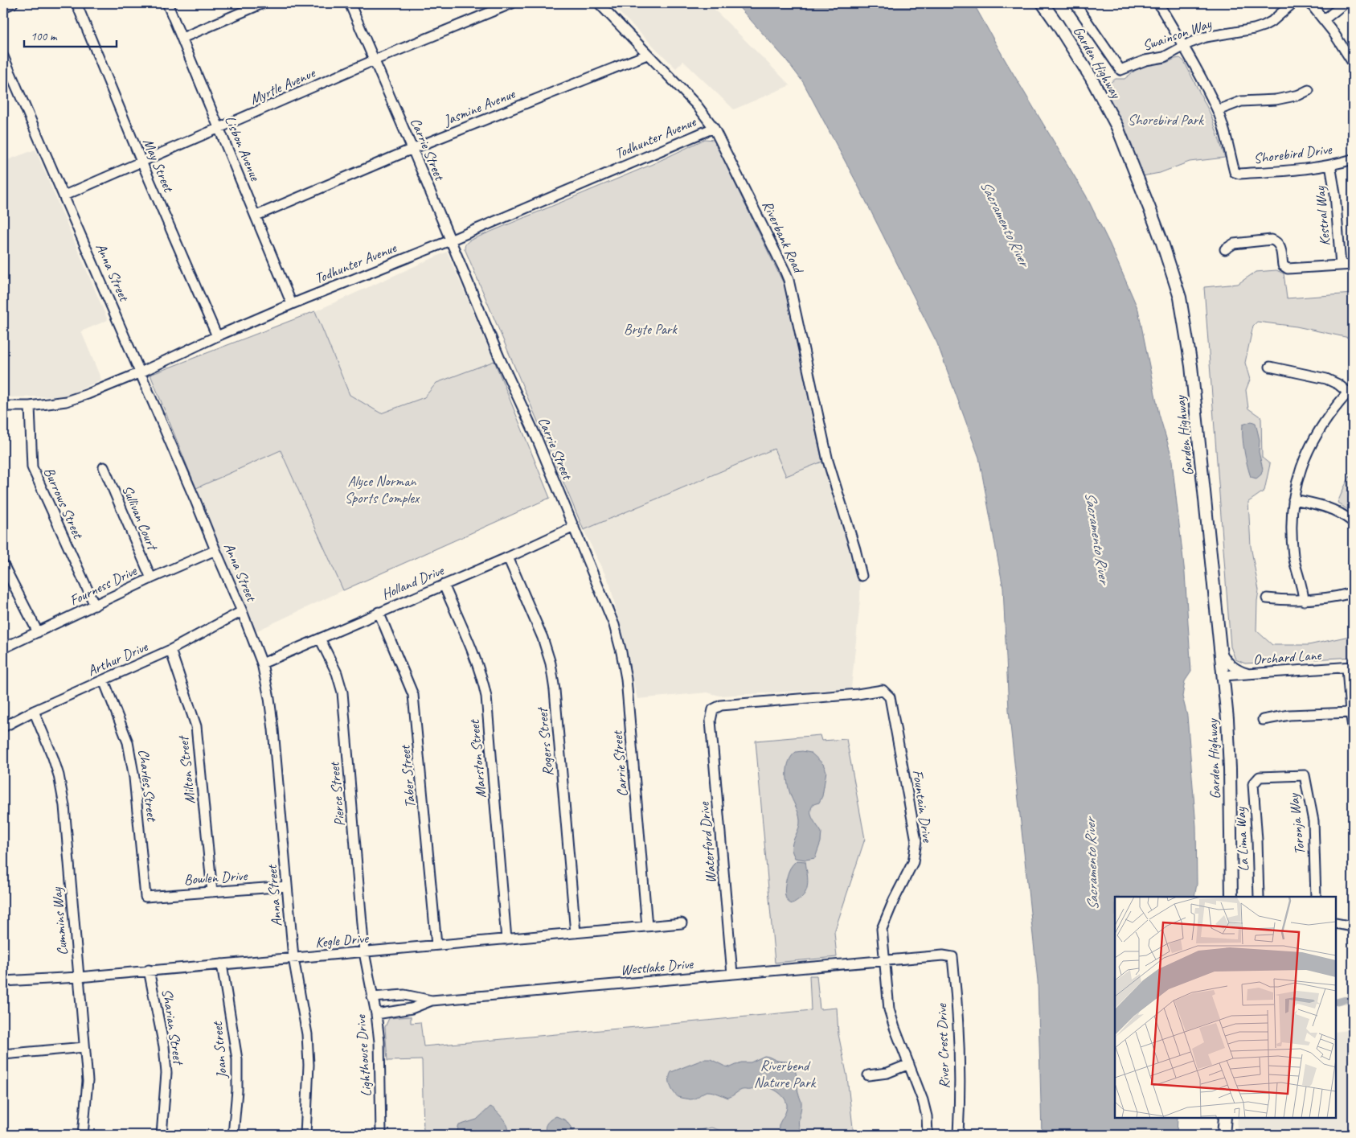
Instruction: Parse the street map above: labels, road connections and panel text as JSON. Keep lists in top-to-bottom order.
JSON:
{
  "streets": {
    "main road": ["Garden Highway"],
    "street": [
      "Swainson Way",
      "Myrtle Avenue",
      "Jasmine Avenue",
      "Todhunter Avenue",
      "Lisbon Avenue",
      "Carrie Street",
      "Shorebird Drive",
      "May Street",
      "Kestral Way",
      "Riverbank Road",
      "Anna Street",
      "Burrows Street",
      "Sullivan Court",
      "Holland Drive",
      "Fourness Drive",
      "Orchard Lane",
      "Arthur Drive",
      "Rogers Street",
      "Marston Street",
      "Milton Street",
      "Taber Street",
      "Charles Street",
      "Pierce Street",
      "Fountain Drive",
      "Toronja Way",
      "La Lima Way",
      "Waterford Drive",
      "Bowlen Drive",
      "Cummins Way",
      "Kegle Drive",
      "Westlake Drive",
      "Sharian Street",
      "River Crest Drive",
      "Joan Street",
      "Lighthouse Drive"
    ]
  },
  "crossings": [
    ["Garden Highway", "Orchard Lane"],
    ["Myrtle Avenue", "Lisbon Avenue"],
    ["Myrtle Avenue", "Carrie Street"],
    ["Myrtle Avenue", "May Street"],
    ["Myrtle Avenue", "Anna Street"],
    ["Jasmine Avenue", "Lisbon Avenue"],
    ["Jasmine Avenue", "Carrie Street"],
    ["Jasmine Avenue", "Riverbank Road"],
    ["Todhunter Avenue", "Lisbon Avenue"],
    ["Todhunter Avenue", "Carrie Street"],
    ["Todhunter Avenue", "May Street"],
    ["Todhunter Avenue", "Riverbank Road"],
    ["Todhunter Avenue", "Anna Street"],
    ["Todhunter Avenue", "Burrows Street"],
    ["Carrie Street", "Holland Drive"],
    ["Carrie Street", "Kegle Drive"],
    ["Shorebird Drive", "Kestral Way"],
    ["Anna Street", "Holland Drive"],
    ["Anna Street", "Fourness Drive"],
    ["Anna Street", "Arthur Drive"],
    ["Anna Street", "Bowlen Drive"],
    ["Anna Street", "Kegle Drive"],
    ["Burrows Street", "Fourness Drive"],
    ["Sullivan Court", "Fourness Drive"],
    ["Holland Drive", "Rogers Street"],
    ["Holland Drive", "Marston Street"],
    ["Holland Drive", "Taber Street"],
    ["Holland Drive", "Pierce Street"],
    ["Arthur Drive", "Milton Street"],
    ["Arthur Drive", "Charles Street"],
    ["Arthur Drive", "Cummins Way"],
    ["Rogers Street", "Kegle Drive"],
    ["Marston Street", "Kegle Drive"],
    ["Milton Street", "Bowlen Drive"],
    ["Taber Street", "Kegle Drive"],
    ["Charles Street", "Bowlen Drive"],
    ["Pierce Street", "Kegle Drive"],
    ["Pierce Street", "Lighthouse Drive"],
    ["Fountain Drive", "Waterford Drive"],
    ["Fountain Drive", "Westlake Drive"],
    ["Toronja Way", "La Lima Way"],
    ["Waterford Drive", "Westlake Drive"],
    ["Cummins Way", "Kegle Drive"],
    ["Kegle Drive", "Sharian Street"],
    ["Kegle Drive", "Joan Street"],
    ["Kegle Drive", "Lighthouse Drive"],
    ["Westlake Drive", "River Crest Drive"],
    ["Westlake Drive", "Lighthouse Drive"]
  ],
  "water": ["Sacramento River"],
  "parks": [
    "Shorebird Park",
    "Bryte Park",
    "Alyce Norman Sports Complex",
    "Riverbend Nature Park"
  ],
  "scale_bar": "100 m"
}
